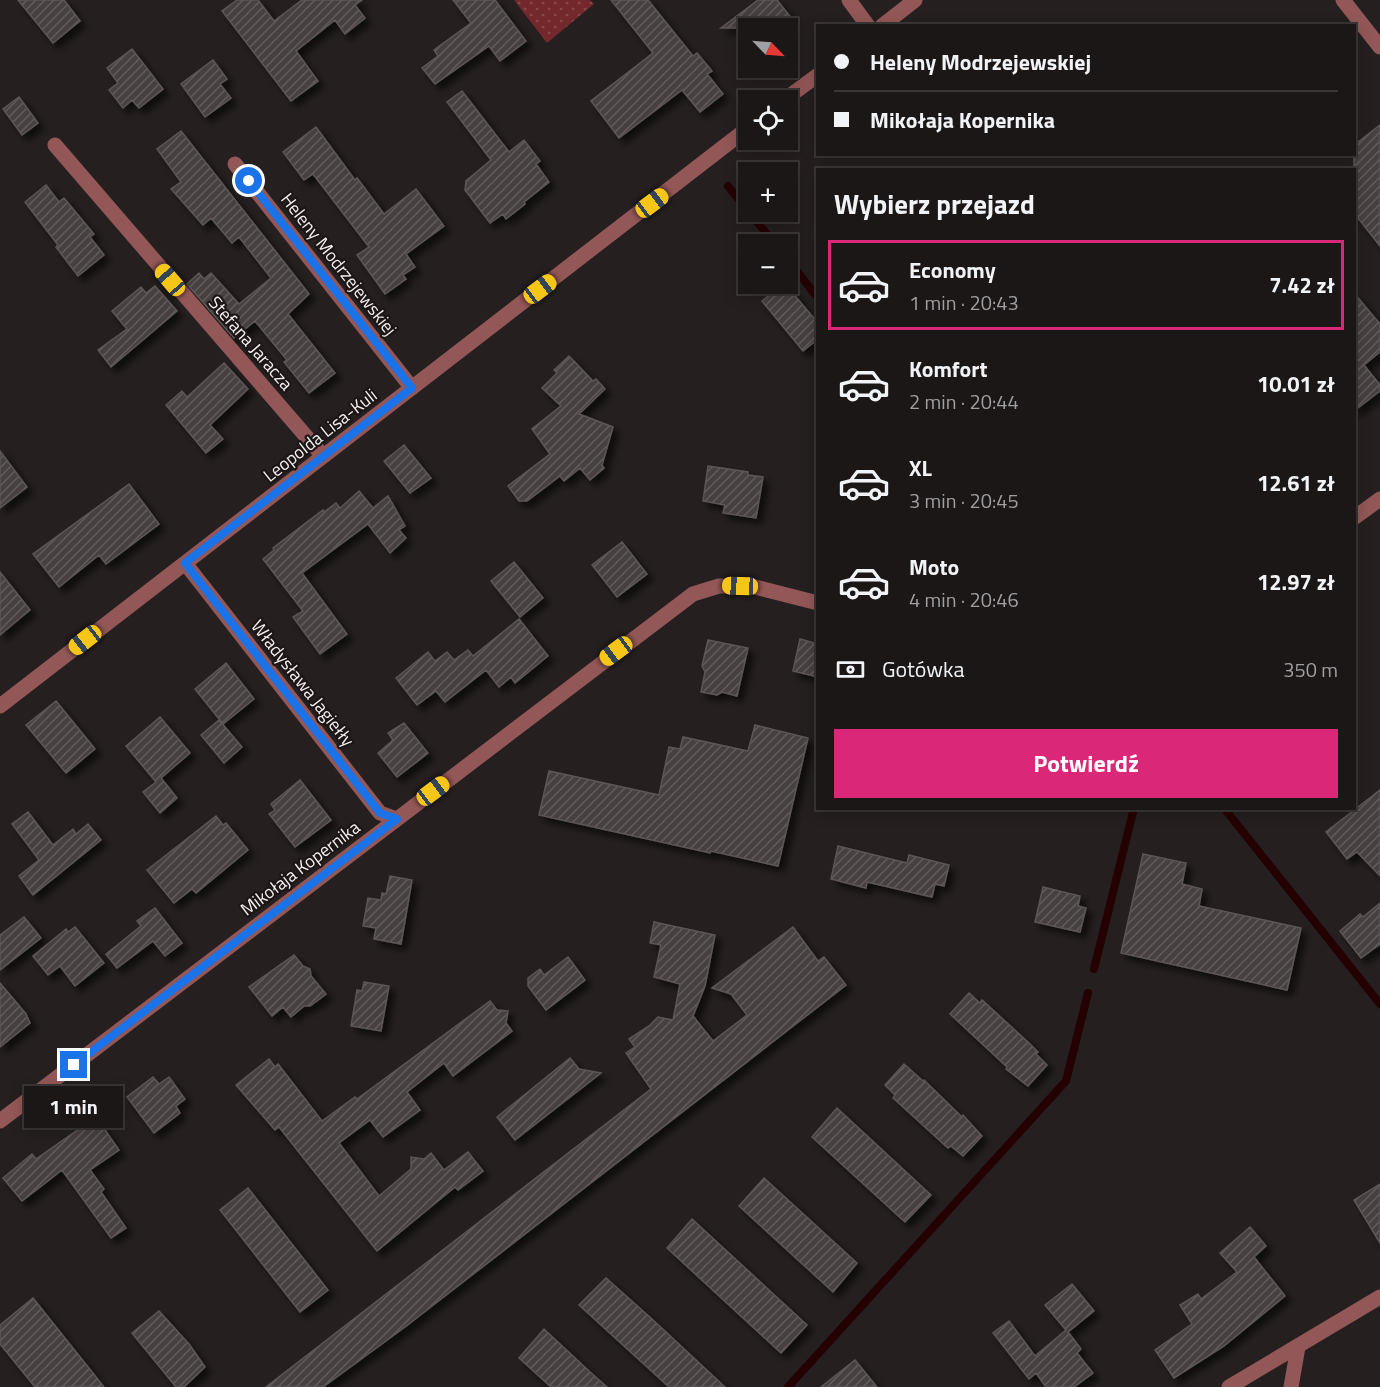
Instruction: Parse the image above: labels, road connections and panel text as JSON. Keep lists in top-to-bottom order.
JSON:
{
  "streets": {
    "street": [
      "Heleny Modrzejewskiej",
      "Stefana Jaracza",
      "Leopolda Lisa-Kuli",
      "Władysława Jagiełły",
      "Mikołaja Kopernika"
    ]
  },
  "crossings": [
    ["Heleny Modrzejewskiej", "Leopolda Lisa-Kuli"],
    ["Stefana Jaracza", "Leopolda Lisa-Kuli"],
    ["Leopolda Lisa-Kuli", "Władysława Jagiełły"],
    ["Władysława Jagiełły", "Mikołaja Kopernika"]
  ],
  "north": "bottom right",
  "page": {
    "map_buttons": ["+", "−"],
    "banner": ["Heleny Modrzejewskiej", "Mikołaja Kopernika"],
    "heading": "Wybierz przejazd",
    "list": [
      {
        "name": "Economy",
        "note": "1 min · 20:43",
        "value": "7.42 zł"
      },
      {
        "name": "Komfort",
        "note": "2 min · 20:44",
        "value": "10.01 zł"
      },
      {
        "name": "XL",
        "note": "3 min · 20:45",
        "value": "12.61 zł"
      },
      {
        "name": "Moto",
        "note": "4 min · 20:46",
        "value": "12.97 zł"
      }
    ],
    "pay": ["Gotówka", "350 m"],
    "buttons": "Potwierdź",
    "bubble": "1 min"
  }
}
